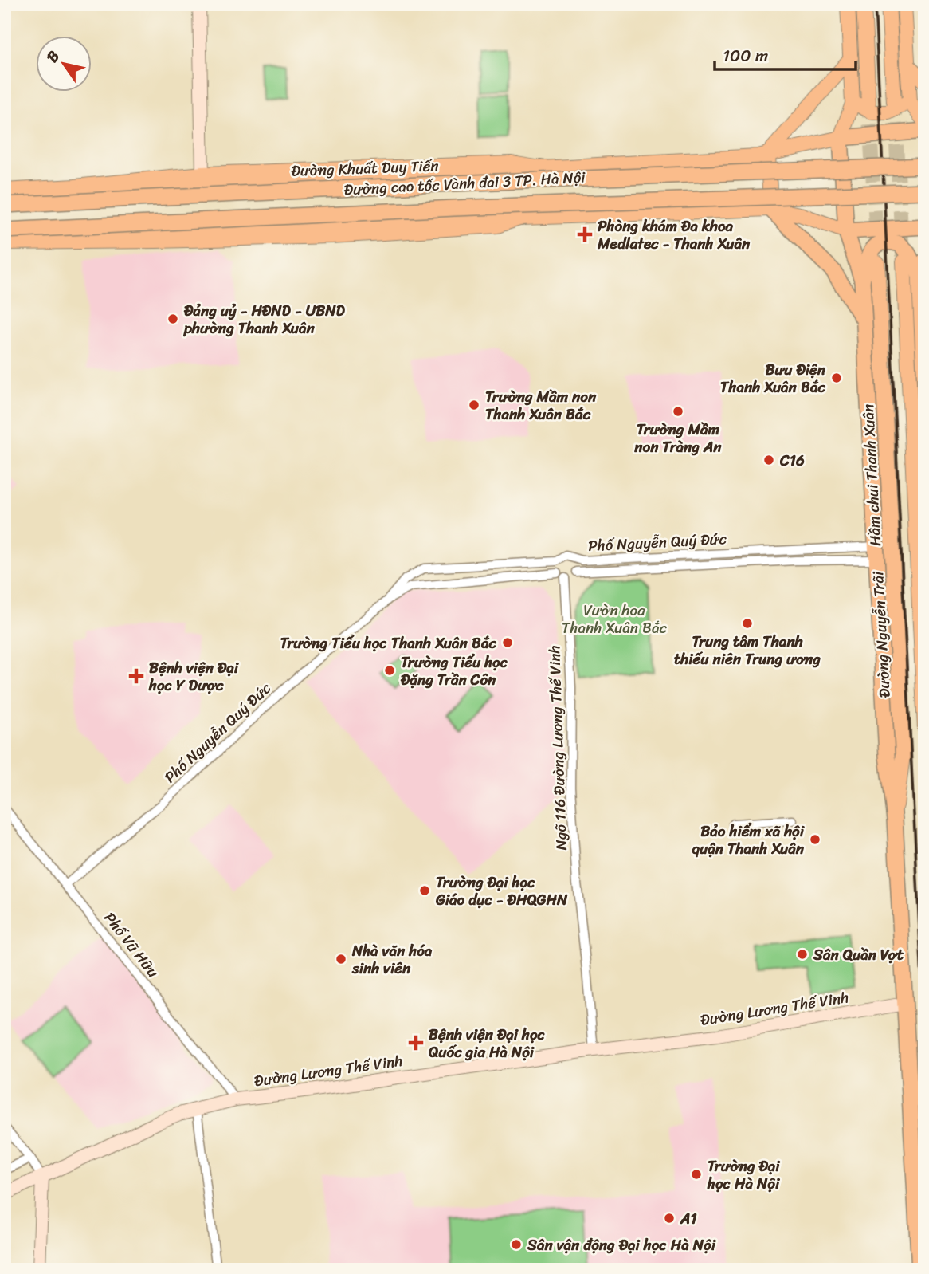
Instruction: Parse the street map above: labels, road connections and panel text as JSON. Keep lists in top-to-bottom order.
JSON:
{
  "streets": {
    "highway": ["Đường Khuất Duy Tiến", "Đường cao tốc Vành đai 3 TP. Hà Nội", "Đường Nguyễn Trãi"],
    "main road": ["Hầm chui Thanh Xuân"],
    "street": [
      "Phố Nguyễn Quý Đức",
      "Ngõ 116 Đường Lương Thế Vinh",
      "Phố Vũ Hữu",
      "Đường Lương Thế Vinh"
    ]
  },
  "crossings": [
    ["Đường Khuất Duy Tiến", "Đường Nguyễn Trãi"],
    ["Hầm chui Thanh Xuân", "Đường Nguyễn Trãi"],
    ["Phố Nguyễn Quý Đức", "Đường Nguyễn Trãi"],
    ["Phố Nguyễn Quý Đức", "Phố Vũ Hữu"],
    ["Đường Nguyễn Trãi", "Đường Lương Thế Vinh"],
    ["Ngõ 116 Đường Lương Thế Vinh", "Đường Lương Thế Vinh"],
    ["Phố Vũ Hữu", "Đường Lương Thế Vinh"]
  ],
  "parks": ["Vườn hoa Thanh Xuân Bắc"],
  "places": {
    "health": ["Phòng khám Đa khoa Medlatec - Thanh Xuân", "Bệnh viện Đại học Y Dược", "Bệnh viện Đại học Quốc gia Hà Nội"],
    "other": [
      "Đảng uỷ - HĐND - UBND phường Thanh Xuân",
      "Bưu Điện Thanh Xuân Bắc",
      "Trường Mầm non Thanh Xuân Bắc",
      "Trường Mầm non Tràng An",
      "C16",
      "Trung tâm Thanh thiếu niên Trung ương",
      "Trường Tiểu học Thanh Xuân Bắc",
      "Trường Tiểu học Đặng Trần Côn",
      "Bảo hiểm xã hội quận Thanh Xuân",
      "Trường Đại học Giáo dục - ĐHQGHN",
      "Sân Quần Vợt",
      "Nhà văn hóa sinh viên",
      "Trường Đại học Hà Nội",
      "A1",
      "Sân vận động Đại học Hà Nội"
    ]
  },
  "scale_bar": "100 m",
  "north": "top left"
}
